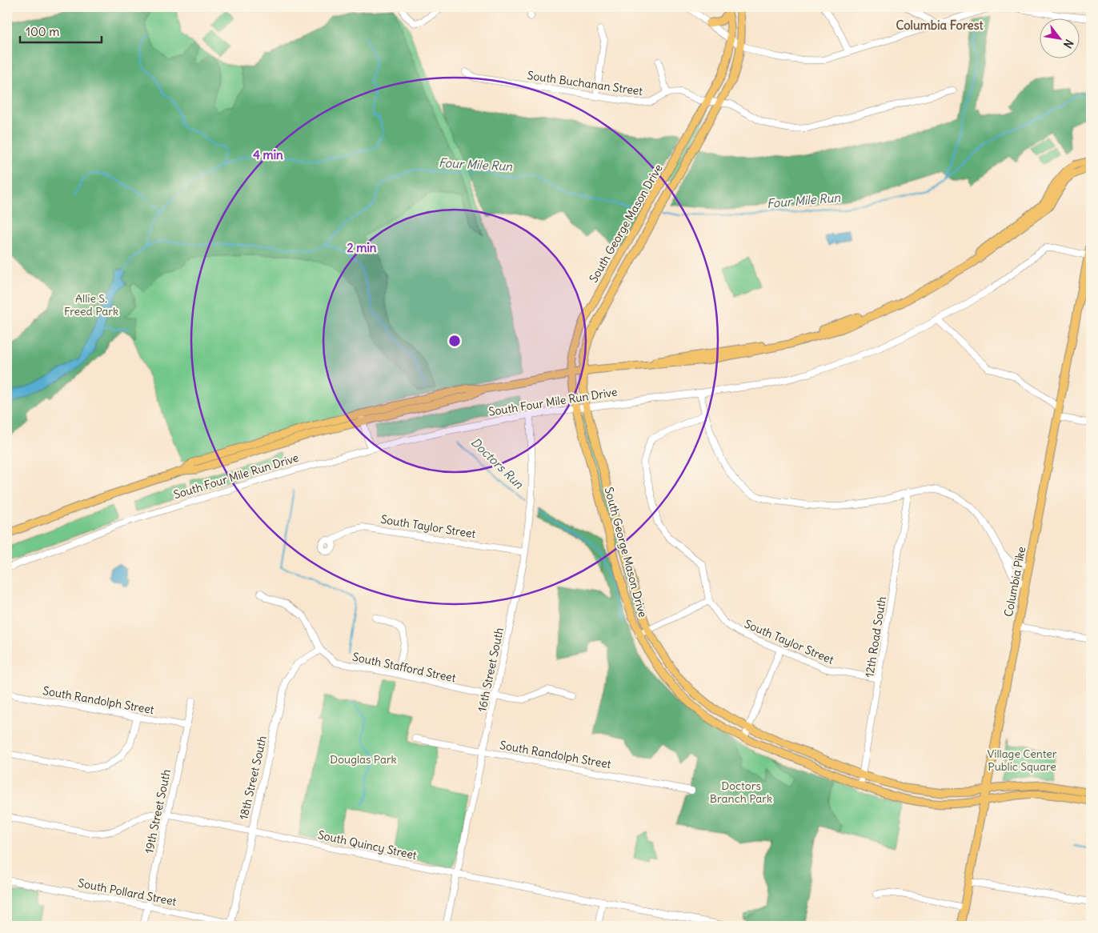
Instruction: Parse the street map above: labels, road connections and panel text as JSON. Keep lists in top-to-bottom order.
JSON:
{
  "streets": {
    "main road": ["South George Mason Drive", "South Four Mile Run Drive", "Columbia Pike"],
    "street": [
      "South Buchanan Street",
      "South Taylor Street",
      "12th Road South",
      "South Stafford Street",
      "16th Street South",
      "South Randolph Street",
      "18th Street South",
      "19th Street South",
      "South Quincy Street",
      "South Pollard Street"
    ]
  },
  "crossings": [
    ["South George Mason Drive", "South Four Mile Run Drive"],
    ["South George Mason Drive", "Columbia Pike"],
    ["South George Mason Drive", "12th Road South"],
    ["South Four Mile Run Drive", "Columbia Pike"],
    ["South Four Mile Run Drive", "16th Street South"],
    ["South Taylor Street", "12th Road South"],
    ["South Taylor Street", "16th Street South"],
    ["South Stafford Street", "16th Street South"],
    ["South Stafford Street", "18th Street South"],
    ["16th Street South", "South Randolph Street"],
    ["16th Street South", "South Quincy Street"],
    ["South Randolph Street", "19th Street South"],
    ["18th Street South", "South Quincy Street"],
    ["18th Street South", "South Pollard Street"],
    ["19th Street South", "South Quincy Street"],
    ["19th Street South", "South Pollard Street"]
  ],
  "districts": ["Columbia Forest"],
  "water": ["Four Mile Run", "Doctors Run"],
  "parks": [
    "Allie S. Freed Park",
    "Village Center Public Square",
    "Douglas Park",
    "Doctors Branch Park"
  ],
  "scale_bar": "100 m",
  "north": "bottom right",
  "rings": ["4 min", "2 min"]
}
